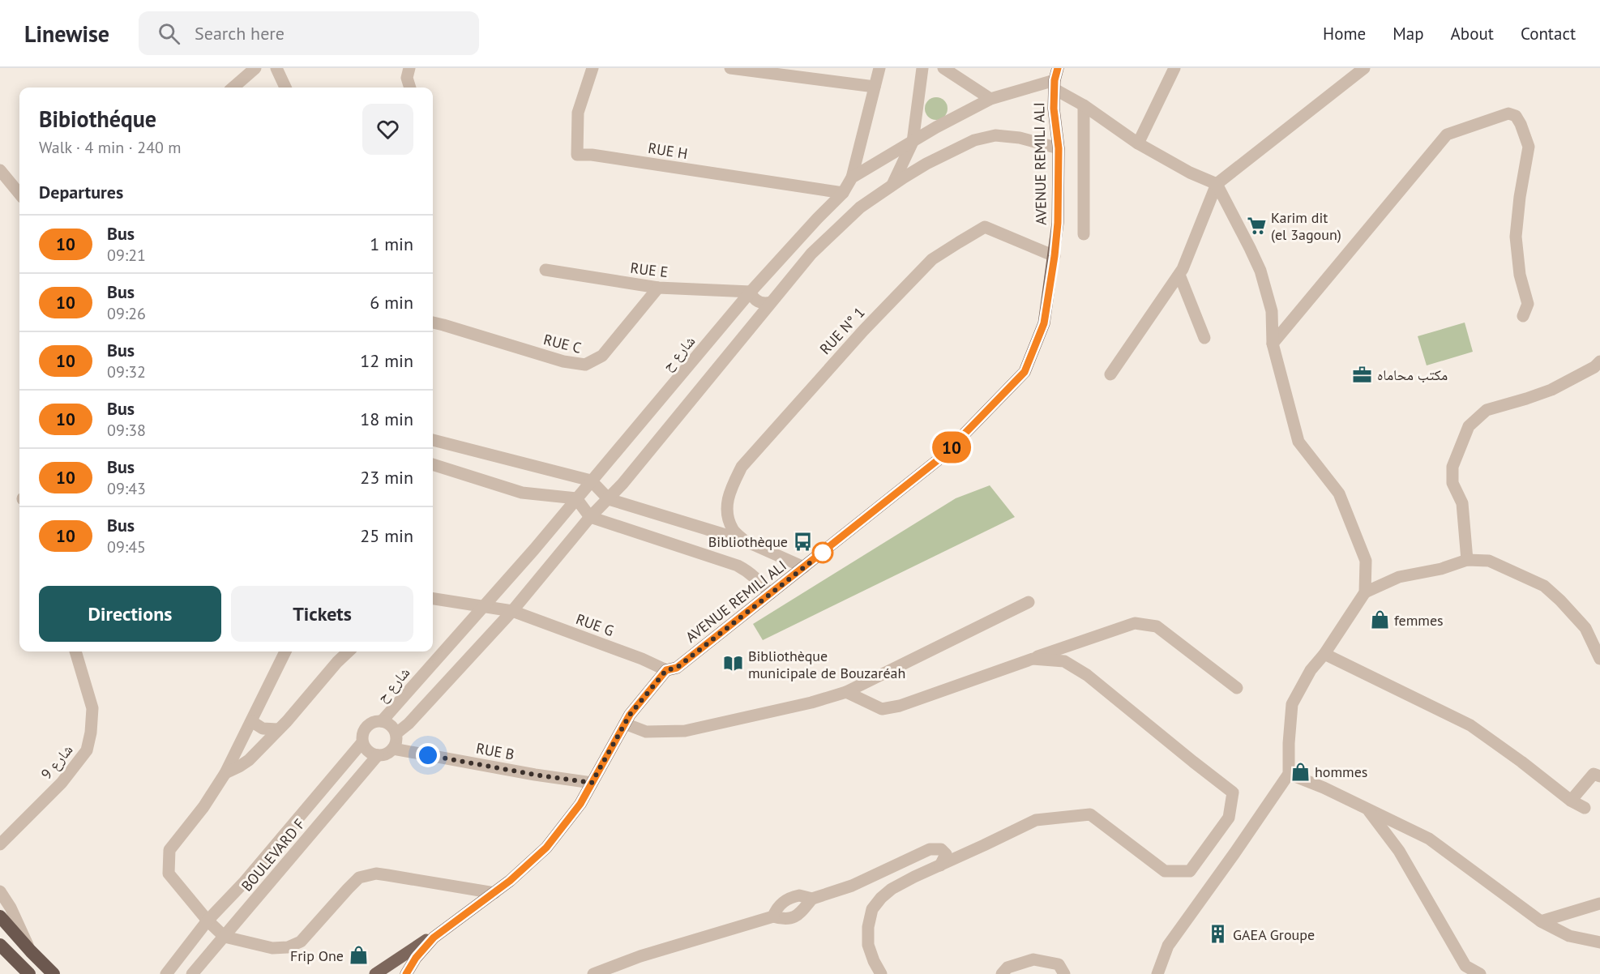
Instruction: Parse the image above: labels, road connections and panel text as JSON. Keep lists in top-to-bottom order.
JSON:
{
  "streets": {
    "main road": ["AVENUE REMILI ALI"],
    "street": [
      "RUE H",
      "RUE E",
      "RUE N° 1",
      "RUE C",
      "شارع ح",
      "RUE G",
      "RUE B",
      "شارع 9",
      "BOULEVARD F"
    ]
  },
  "crossings": [
    ["RUE H", "شارع ح"],
    ["AVENUE REMILI ALI", "RUE N° 1"],
    ["AVENUE REMILI ALI", "شارع ح"],
    ["AVENUE REMILI ALI", "RUE G"],
    ["AVENUE REMILI ALI", "RUE B"],
    ["RUE E", "RUE C"],
    ["RUE E", "شارع ح"],
    ["شارع ح", "RUE G"],
    ["شارع ح", "RUE B"],
    ["شارع ح", "BOULEVARD F"],
    ["RUE B", "BOULEVARD F"]
  ],
  "places": {
    "supermarket": ["Karim dit (el 3agoun)"],
    "office": ["مكتب محاماه"],
    "bus stop": ["Bibliothèque"],
    "shop": ["femmes", "hommes", "Frip One"],
    "library": ["Bibliothèque municipale de Bouzaréah"],
    "building": ["GAEA Groupe"]
  },
  "lines": ["bus line 10"],
  "page": {
    "header": "Linewise",
    "search": "Search here",
    "nav": [
      "Home",
      "Map",
      "About",
      "Contact"
    ],
    "on_map": "10",
    "heading": [
      ["Bibiothéque", "Walk · 4 min · 240 m"],
      "Departures"
    ],
    "list": [
      {
        "mark": "10",
        "name": "Bus",
        "note": "09:21",
        "value": "1 min"
      },
      {
        "mark": "10",
        "name": "Bus",
        "note": "09:26",
        "value": "6 min"
      },
      {
        "mark": "10",
        "name": "Bus",
        "note": "09:32",
        "value": "12 min"
      },
      {
        "mark": "10",
        "name": "Bus",
        "note": "09:38",
        "value": "18 min"
      },
      {
        "mark": "10",
        "name": "Bus",
        "note": "09:43",
        "value": "23 min"
      },
      {
        "mark": "10",
        "name": "Bus",
        "note": "09:45",
        "value": "25 min"
      }
    ],
    "buttons": ["Directions", "Tickets"]
  }
}
